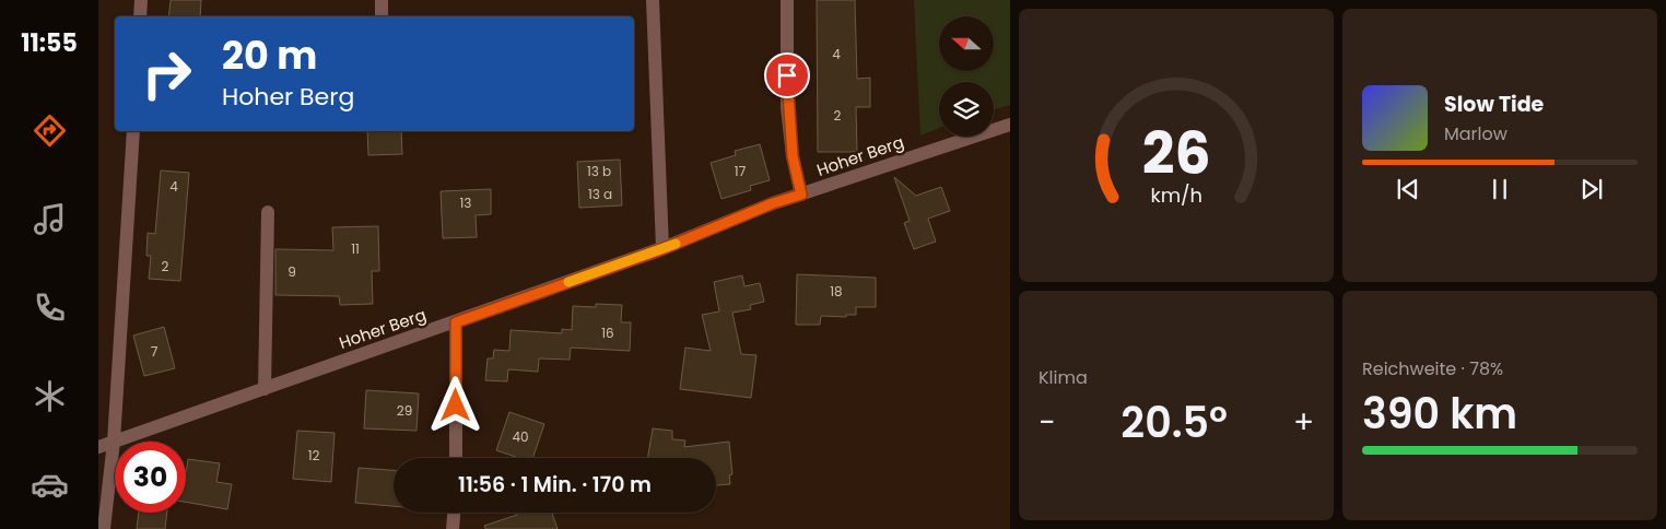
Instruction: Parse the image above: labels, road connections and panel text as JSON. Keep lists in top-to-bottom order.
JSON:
{
  "streets": {
    "street": ["Hoher Berg"]
  },
  "house_numbers": [
    "4",
    "2",
    "13 b",
    "17",
    "4",
    "13 a",
    "13",
    "11",
    "2",
    "9",
    "18",
    "16",
    "7",
    "29",
    "40",
    "12"
  ],
  "north": "left",
  "page": {
    "tabs": "11:55",
    "turn": ["20 m", "Hoher Berg"],
    "song": ["Slow Tide", "Marlow"],
    "tile": [
      "Klima",
      ["Reichweite · 78%", "390 km"]
    ],
    "heat": ["−", "20.5°", "+"],
    "limit": "30",
    "trip": "11:56 · 1 Min. · 170 m",
    "gauge": ["26", "km/h"]
  }
}
